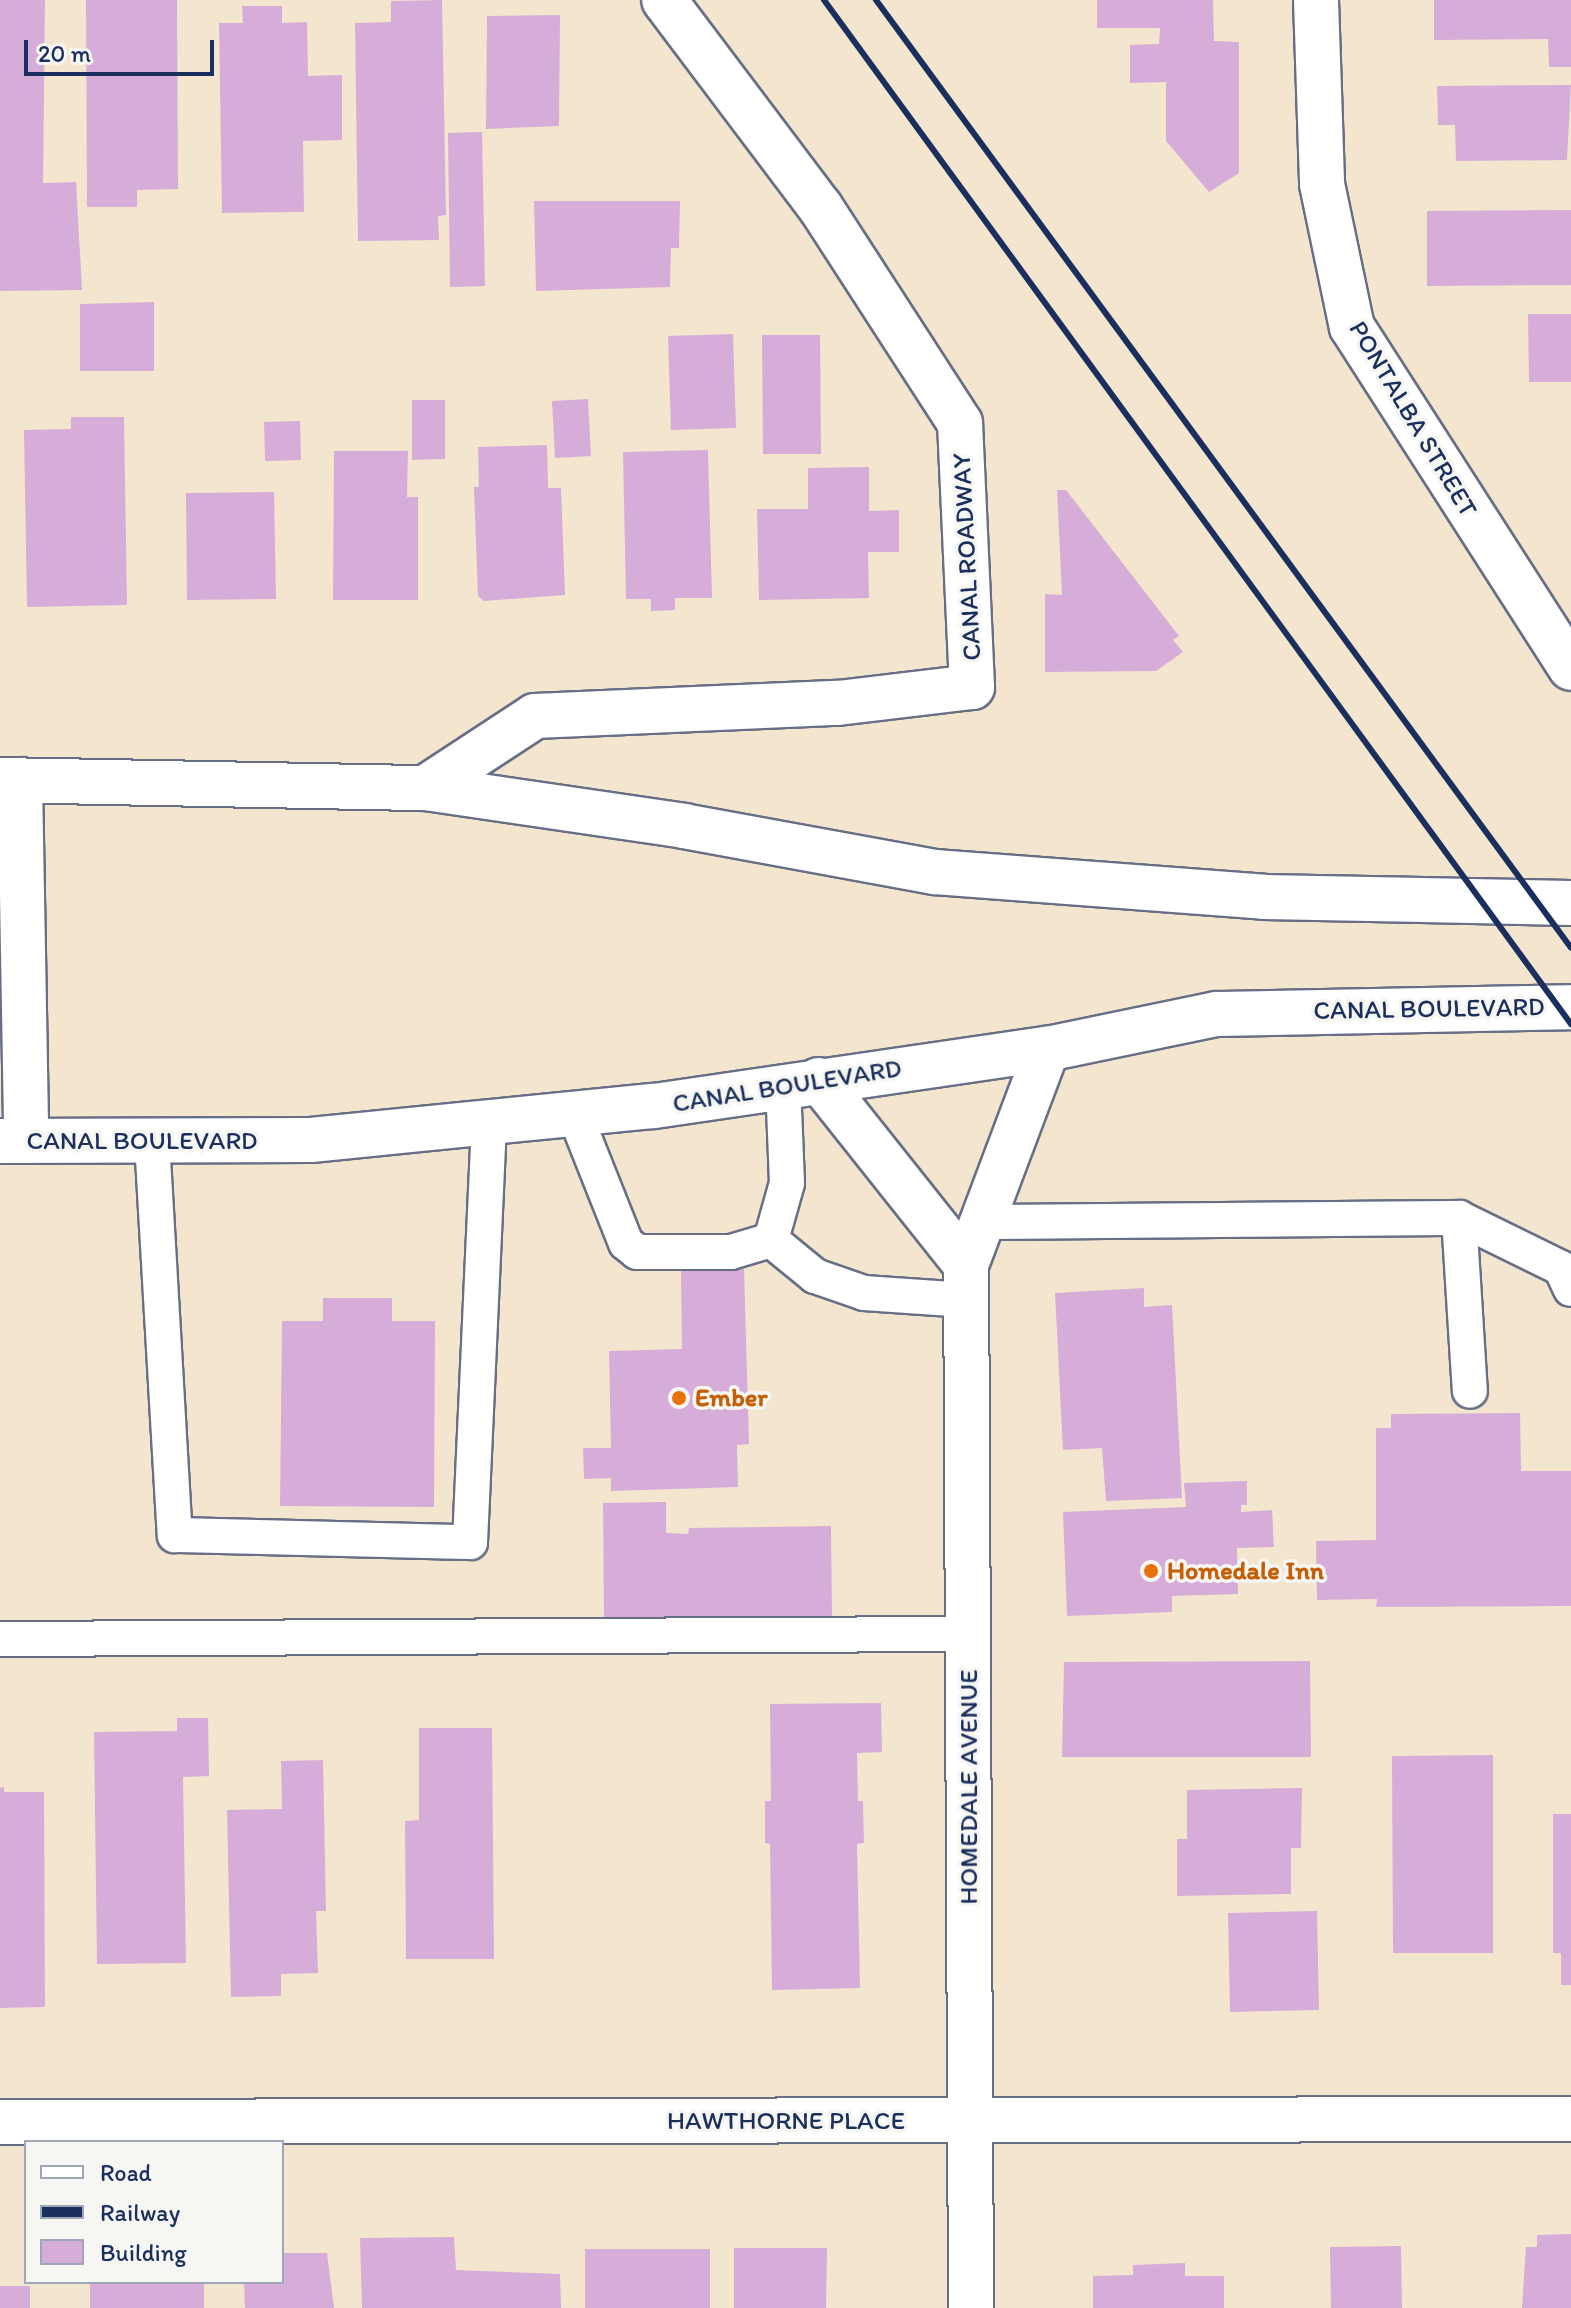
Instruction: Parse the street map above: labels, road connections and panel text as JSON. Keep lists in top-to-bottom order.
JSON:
{
  "streets": {
    "street": [
      "PONTALBA STREET",
      "CANAL ROADWAY",
      "CANAL BOULEVARD",
      "HOMEDALE AVENUE",
      "HAWTHORNE PLACE"
    ]
  },
  "crossings": [
    ["CANAL BOULEVARD", "HOMEDALE AVENUE"],
    ["HOMEDALE AVENUE", "HAWTHORNE PLACE"]
  ],
  "places": ["Ember", "Homedale Inn"],
  "legend": ["Road", "Railway", "Building"],
  "scale_bar": "20 m"
}
